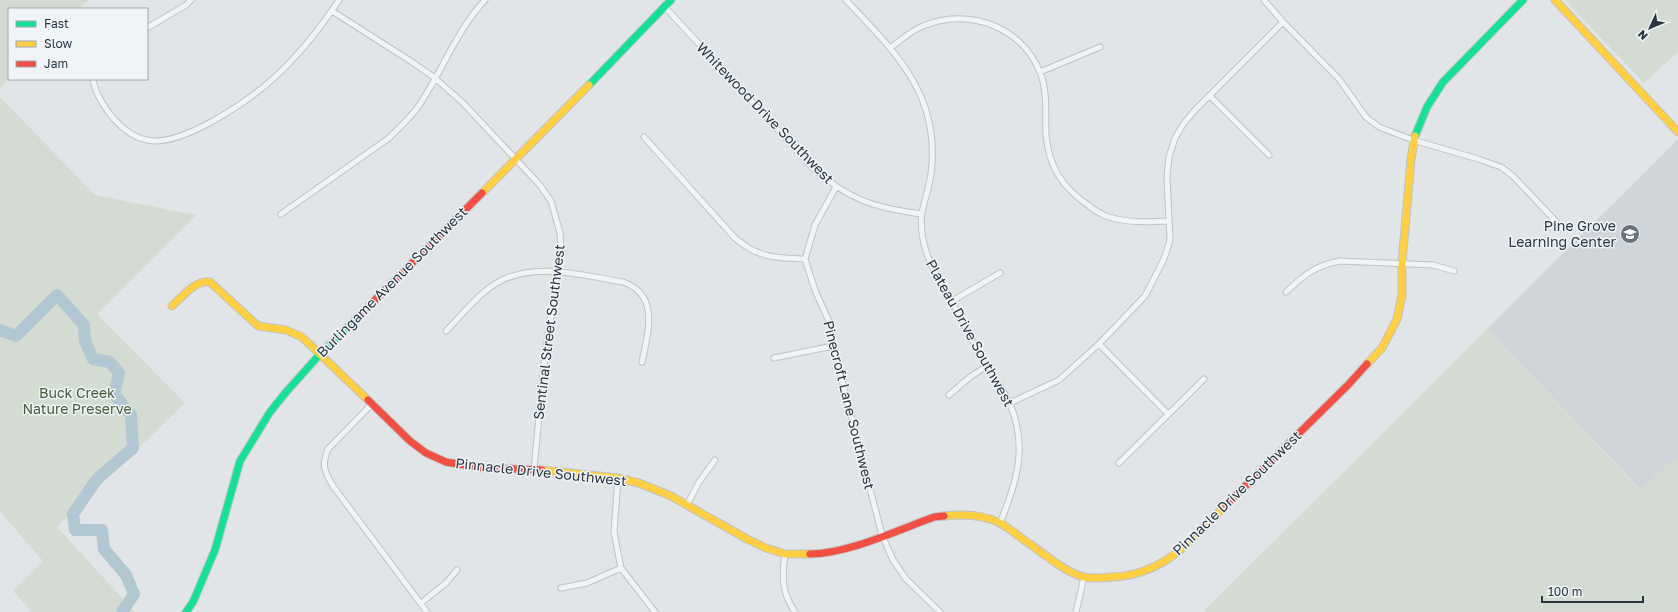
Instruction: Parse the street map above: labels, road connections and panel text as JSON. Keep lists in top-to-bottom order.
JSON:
{
  "streets": {
    "street": [
      "Whitewood Drive Southwest",
      "Burlingame Avenue Southwest",
      "Sentinal Street Southwest",
      "Plateau Drive Southwest",
      "Pinecroft Lane Southwest",
      "Pinnacle Drive Southwest"
    ]
  },
  "crossings": [
    ["Whitewood Drive Southwest", "Burlingame Avenue Southwest"],
    ["Whitewood Drive Southwest", "Plateau Drive Southwest"],
    ["Burlingame Avenue Southwest", "Sentinal Street Southwest"],
    ["Burlingame Avenue Southwest", "Pinnacle Drive Southwest"],
    ["Sentinal Street Southwest", "Pinnacle Drive Southwest"],
    ["Plateau Drive Southwest", "Pinnacle Drive Southwest"],
    ["Pinecroft Lane Southwest", "Pinnacle Drive Southwest"]
  ],
  "parks": ["Buck Creek Nature Preserve"],
  "places": {
    "school or university": ["Pine Grove Learning Center"]
  },
  "legend": ["Fast", "Slow", "Jam"],
  "scale_bar": "100 m",
  "north": "bottom left"
}
